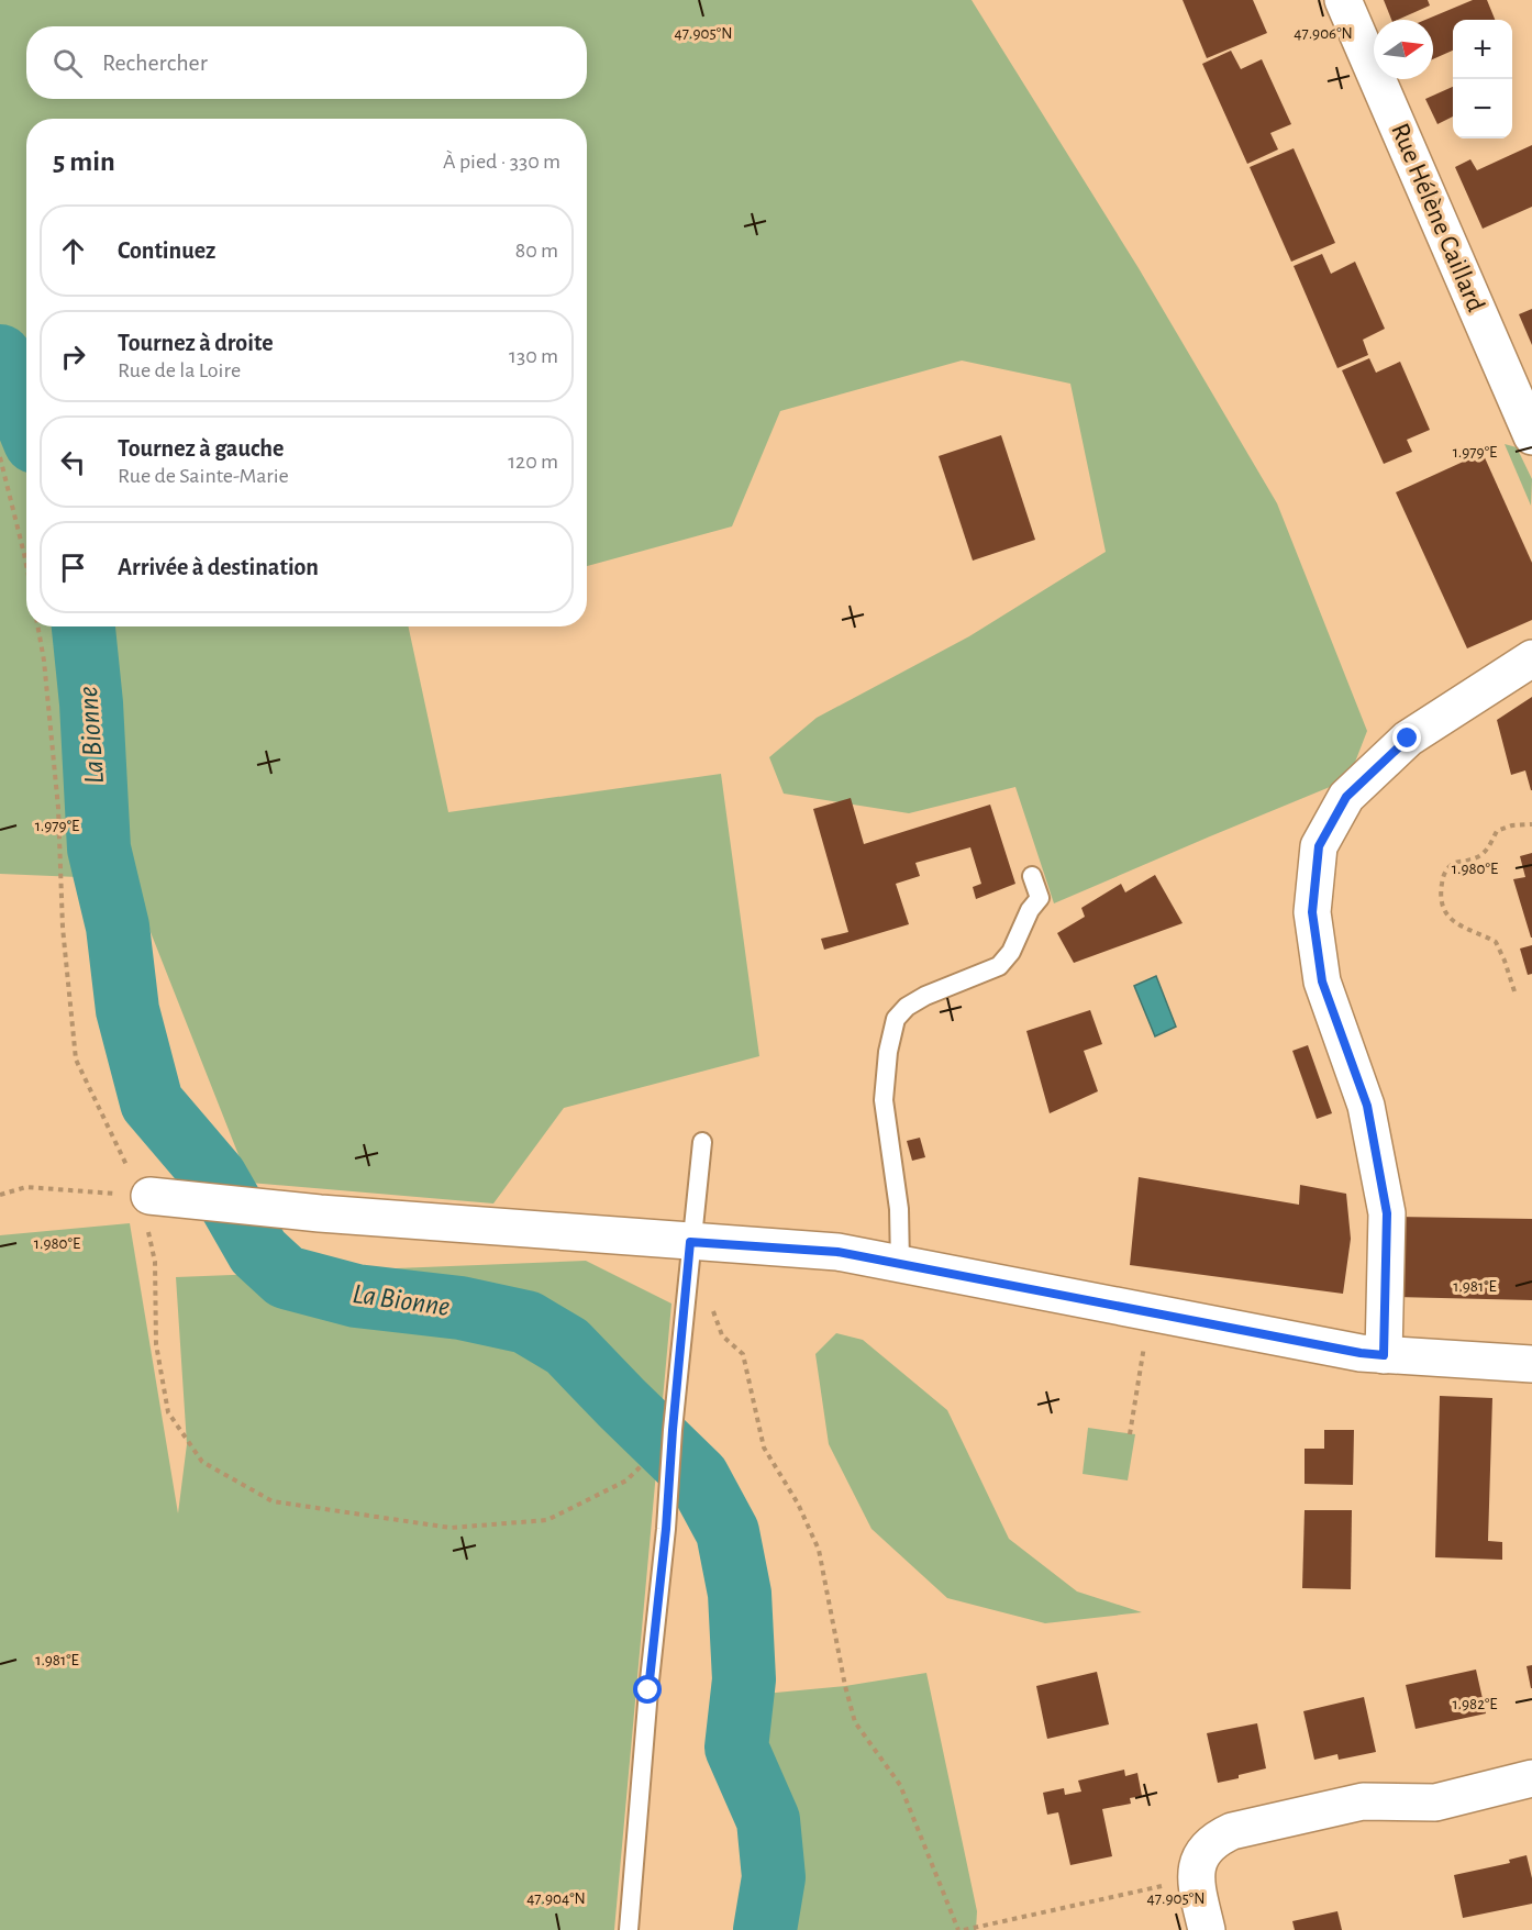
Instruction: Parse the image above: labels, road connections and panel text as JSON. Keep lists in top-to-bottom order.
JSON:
{
  "streets": {
    "street": ["Rue Hélène Caillard"]
  },
  "water": ["La Bionne"],
  "north": "right",
  "page": {
    "map_buttons": ["+", "−"],
    "search": "Rechercher",
    "heading": ["5 min", "À pied · 330 m"],
    "list": [
      ["Continuez", "80 m"],
      ["Tournez à droite", "Rue de la Loire", "130 m"],
      ["Tournez à gauche", "Rue de Sainte-Marie", "120 m"],
      "Arrivée à destination"
    ]
  },
  "coordinates": [
    "47.905°N",
    "47.906°N",
    "1.979°E",
    "1.980°E",
    "1.981°E",
    "1.982°E",
    "47.904°N"
  ]
}
